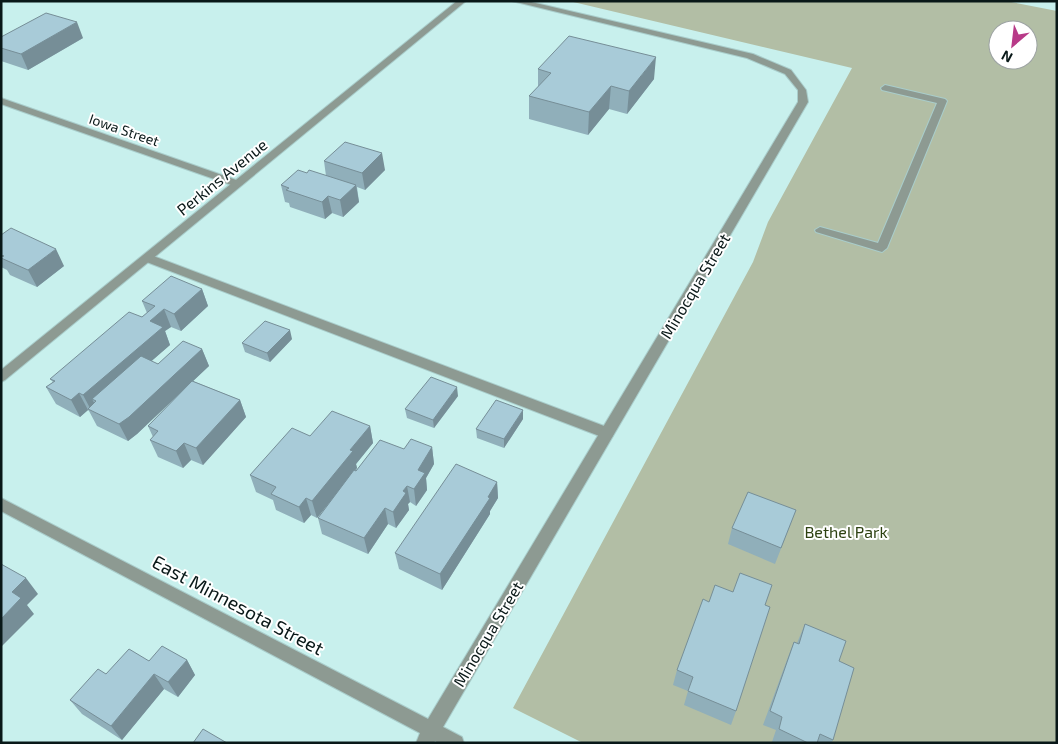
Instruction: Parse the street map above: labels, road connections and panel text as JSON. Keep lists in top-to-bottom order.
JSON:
{
  "streets": {
    "street": [
      "Iowa Street",
      "Perkins Avenue",
      "Minocqua Street",
      "East Minnesota Street"
    ]
  },
  "crossings": [
    ["Iowa Street", "Perkins Avenue"],
    ["Minocqua Street", "East Minnesota Street"]
  ],
  "parks": ["Bethel Park"],
  "north": "bottom left"
}
